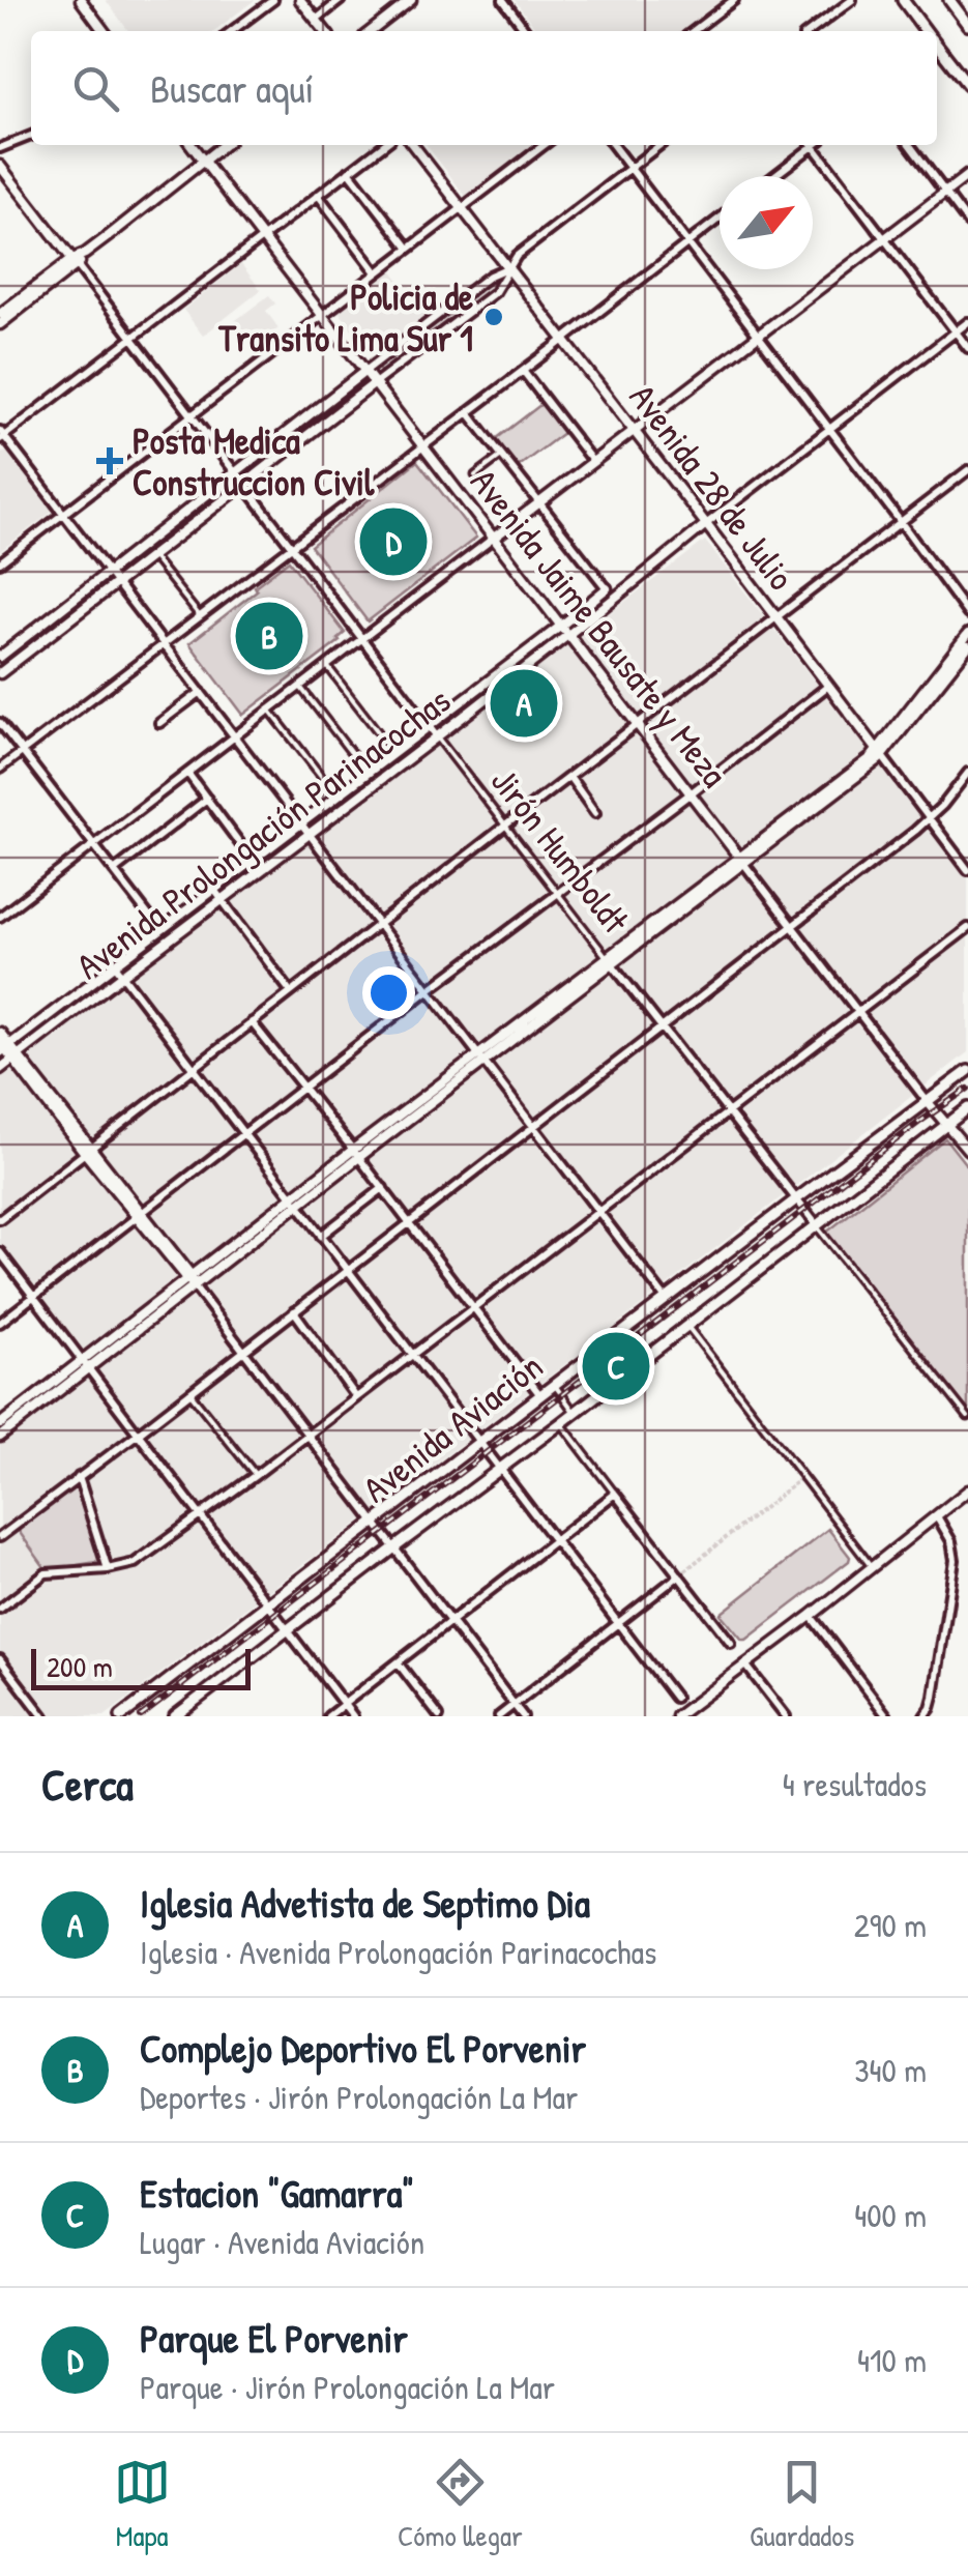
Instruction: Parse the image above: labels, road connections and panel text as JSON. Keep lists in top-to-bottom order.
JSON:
{
  "streets": {
    "main road": ["Avenida Aviación"],
    "street": [
      "Avenida 28 de Julio",
      "Avenida Jaime Bausate y Meza",
      "Avenida Prolongación Parinacochas",
      "Jirón Humboldt"
    ]
  },
  "crossings": [
    ["Avenida 28 de Julio", "Avenida Prolongación Parinacochas"],
    ["Avenida Jaime Bausate y Meza", "Avenida Prolongación Parinacochas"],
    ["Avenida Jaime Bausate y Meza", "Avenida Aviación"],
    ["Avenida Prolongación Parinacochas", "Jirón Humboldt"],
    ["Jirón Humboldt", "Avenida Aviación"]
  ],
  "places": {
    "other": ["Policia de Transito Lima Sur 1"],
    "health": ["Posta Medica Construccion Civil"]
  },
  "scale_bar": "200 m",
  "north": "top right",
  "page": {
    "search": "Buscar aquí",
    "pins": [
      "D",
      "B",
      "A",
      "C"
    ],
    "scale": "200 m",
    "heading": ["Cerca", "4 resultados"],
    "list": [
      {
        "mark": "A",
        "name": "Iglesia Advetista de Septimo Dia",
        "note": "Iglesia · Avenida Prolongación Parinacochas",
        "value": "290 m"
      },
      {
        "mark": "B",
        "name": "Complejo Deportivo El Porvenir",
        "note": "Deportes · Jirón Prolongación La Mar",
        "value": "340 m"
      },
      {
        "mark": "C",
        "name": "Estacion \"Gamarra\"",
        "note": "Lugar · Avenida Aviación",
        "value": "400 m"
      },
      {
        "mark": "D",
        "name": "Parque El Porvenir",
        "note": "Parque · Jirón Prolongación La Mar",
        "value": "410 m"
      }
    ],
    "nav": ["Mapa", "Cómo llegar", "Guardados"]
  }
}
